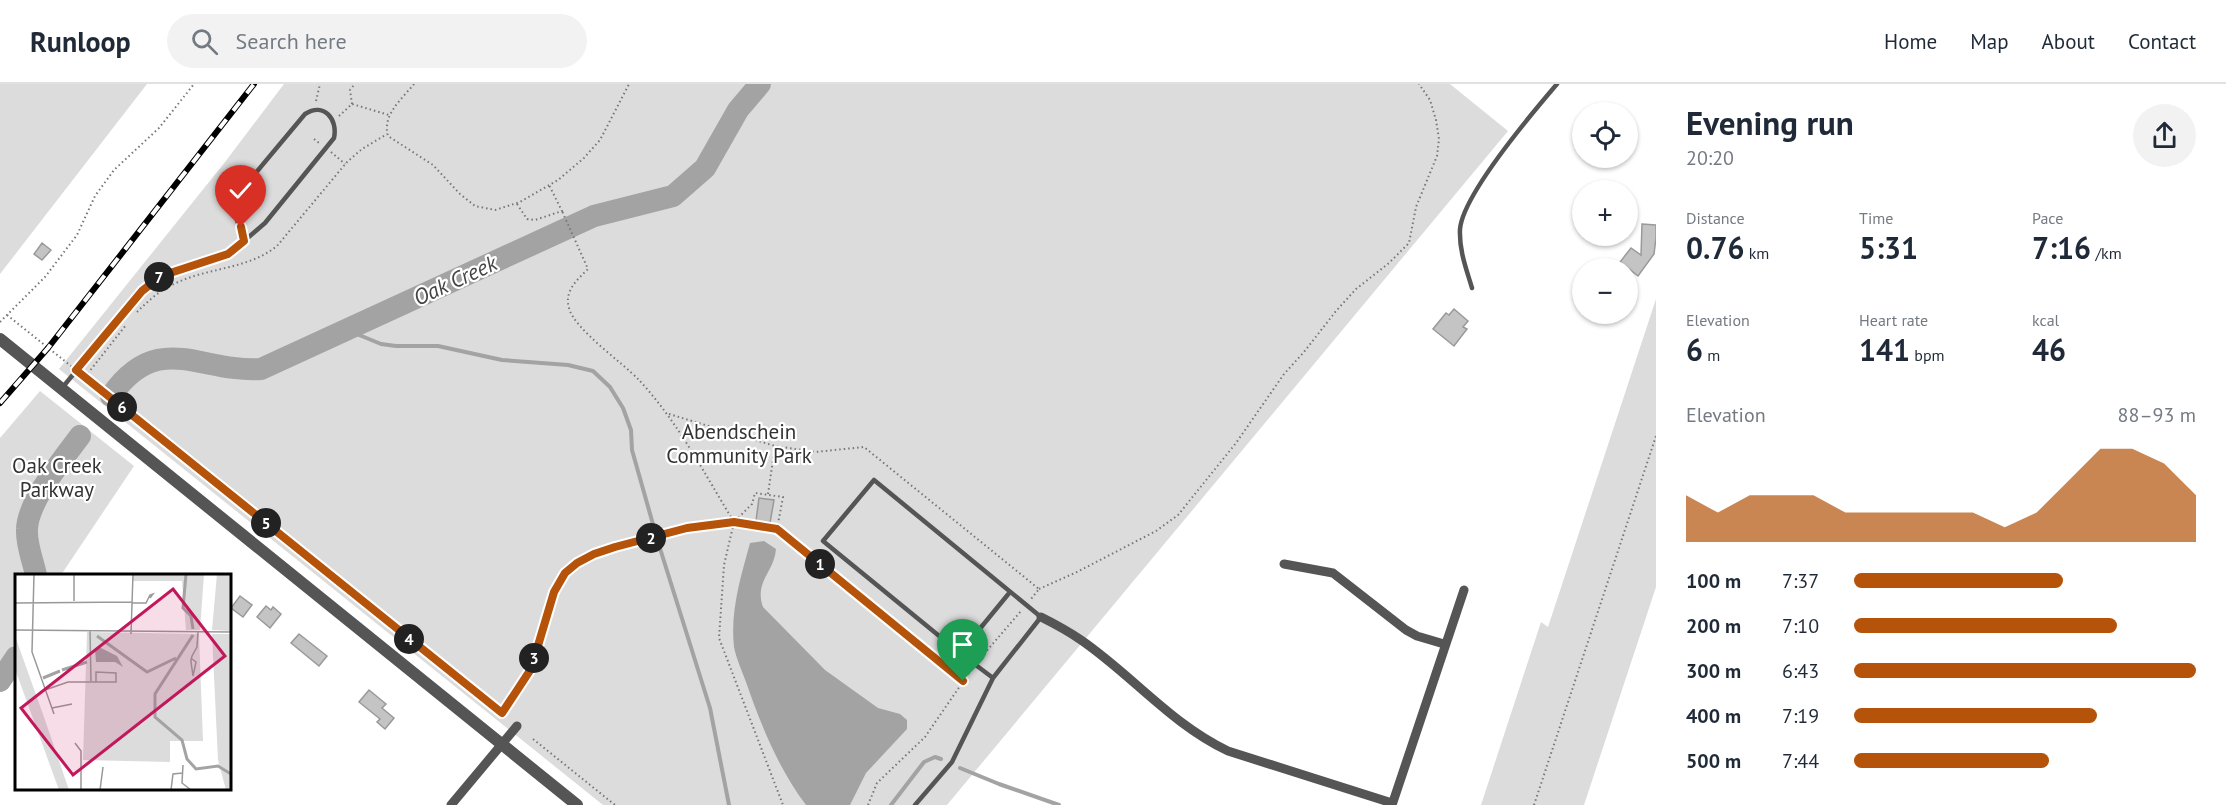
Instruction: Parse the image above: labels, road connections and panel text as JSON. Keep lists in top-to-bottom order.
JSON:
{
  "water": ["Oak Creek"],
  "parks": ["Abendschein Community Park", "Oak Creek Parkway"],
  "page": {
    "header": "Runloop",
    "search": "Search here",
    "nav": [
      "Home",
      "Map",
      "About",
      "Contact"
    ],
    "heading": ["Evening run", "20:20"],
    "map_buttons": ["+", "−"],
    "stats": [
      ["Distance", "0.76 km"],
      ["Time", "5:31"],
      ["Pace", "7:16 /km"],
      ["Elevation", "6 m"],
      ["Heart rate", "141 bpm"],
      ["kcal", "46"]
    ],
    "pins": [
      "7",
      "6",
      "5",
      "2",
      "1",
      "4",
      "3"
    ],
    "chart": ["Elevation", "88–93 m"],
    "list": [
      {
        "name": "100 m",
        "note": "7:37"
      },
      {
        "name": "200 m",
        "note": "7:10"
      },
      {
        "name": "300 m",
        "note": "6:43"
      },
      {
        "name": "400 m",
        "note": "7:19"
      },
      {
        "name": "500 m",
        "note": "7:44"
      }
    ]
  }
}
